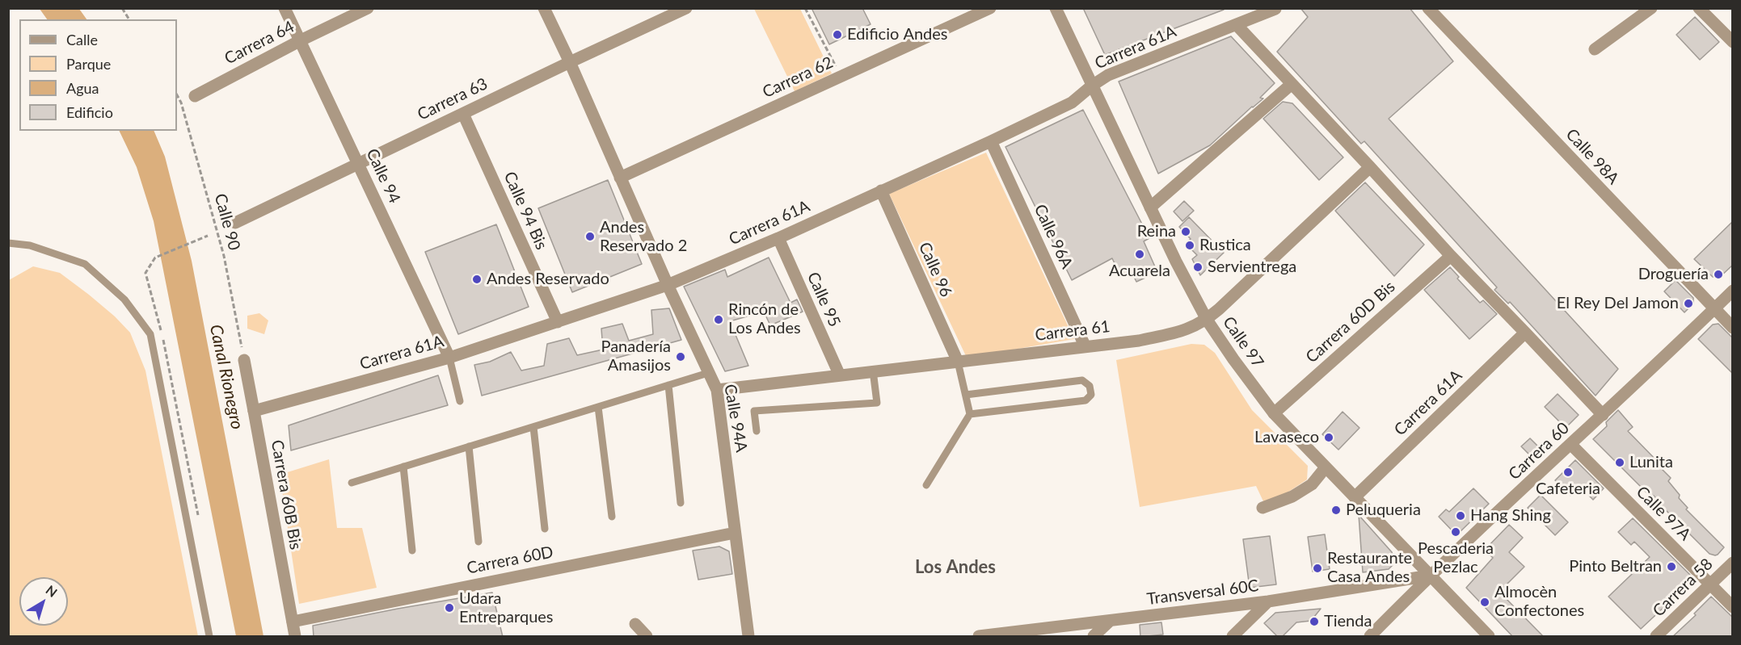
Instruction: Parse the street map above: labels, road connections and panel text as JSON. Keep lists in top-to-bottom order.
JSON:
{
  "streets": {
    "street": [
      "Carrera 64",
      "Carrera 61A",
      "Carrera 62",
      "Carrera 63",
      "Calle 98A",
      "Calle 94",
      "Calle 94 Bis",
      "Calle 96A",
      "Calle 96",
      "Calle 95",
      "Carrera 60D Bis",
      "Carrera 61",
      "Calle 97",
      "Calle 94A",
      "Carrera 60",
      "Carrera 60B Bis",
      "Calle 97A",
      "Carrera 60D",
      "Carrera 58",
      "Transversal 60C"
    ],
    "path": ["Calle 90"]
  },
  "crossings": [
    ["Carrera 64", "Calle 94"],
    ["Carrera 61A", "Calle 94"],
    ["Carrera 61A", "Calle 94 Bis"],
    ["Carrera 61A", "Calle 96A"],
    ["Carrera 61A", "Calle 96"],
    ["Carrera 61A", "Calle 95"],
    ["Carrera 61A", "Calle 97"],
    ["Carrera 61A", "Calle 94A"],
    ["Carrera 61A", "Carrera 60B Bis"],
    ["Carrera 62", "Calle 94A"],
    ["Carrera 63", "Calle 94"],
    ["Carrera 63", "Calle 94 Bis"],
    ["Carrera 63", "Calle 94A"],
    ["Calle 98A", "Carrera 60"],
    ["Calle 90", "Carrera 60B Bis"],
    ["Calle 96A", "Carrera 61"],
    ["Calle 96", "Carrera 61"],
    ["Calle 95", "Carrera 61"],
    ["Carrera 60D Bis", "Calle 97"],
    ["Carrera 61", "Calle 97"],
    ["Carrera 61", "Calle 94A"],
    ["Calle 97", "Carrera 60"],
    ["Calle 97", "Transversal 60C"],
    ["Calle 94A", "Carrera 60D"],
    ["Carrera 60", "Calle 97A"],
    ["Carrera 60", "Transversal 60C"],
    ["Carrera 60B Bis", "Carrera 60D"],
    ["Calle 97A", "Carrera 58"]
  ],
  "districts": ["Los Andes"],
  "water": ["Canal Rionegro"],
  "places": [
    "Edificio Andes",
    "Reina",
    "Andes Reservado 2",
    "Rustica",
    "Acuarela",
    "Servientrega",
    "Droguería",
    "Andes Reservado",
    "El Rey Del Jamon",
    "Rincón de Los Andes",
    "Panadería Amasijos",
    "Lavaseco",
    "Lunita",
    "Cafeteria",
    "Peluqueria",
    "Hang Shing",
    "Pescaderia Pezlac",
    "Pinto Beltran",
    "Restaurante Casa Andes",
    "Almocèn Confectones",
    "Udara Entreparques",
    "Tienda"
  ],
  "legend": [
    "Calle",
    "Parque",
    "Agua",
    "Edificio"
  ],
  "north": "top right"
}
